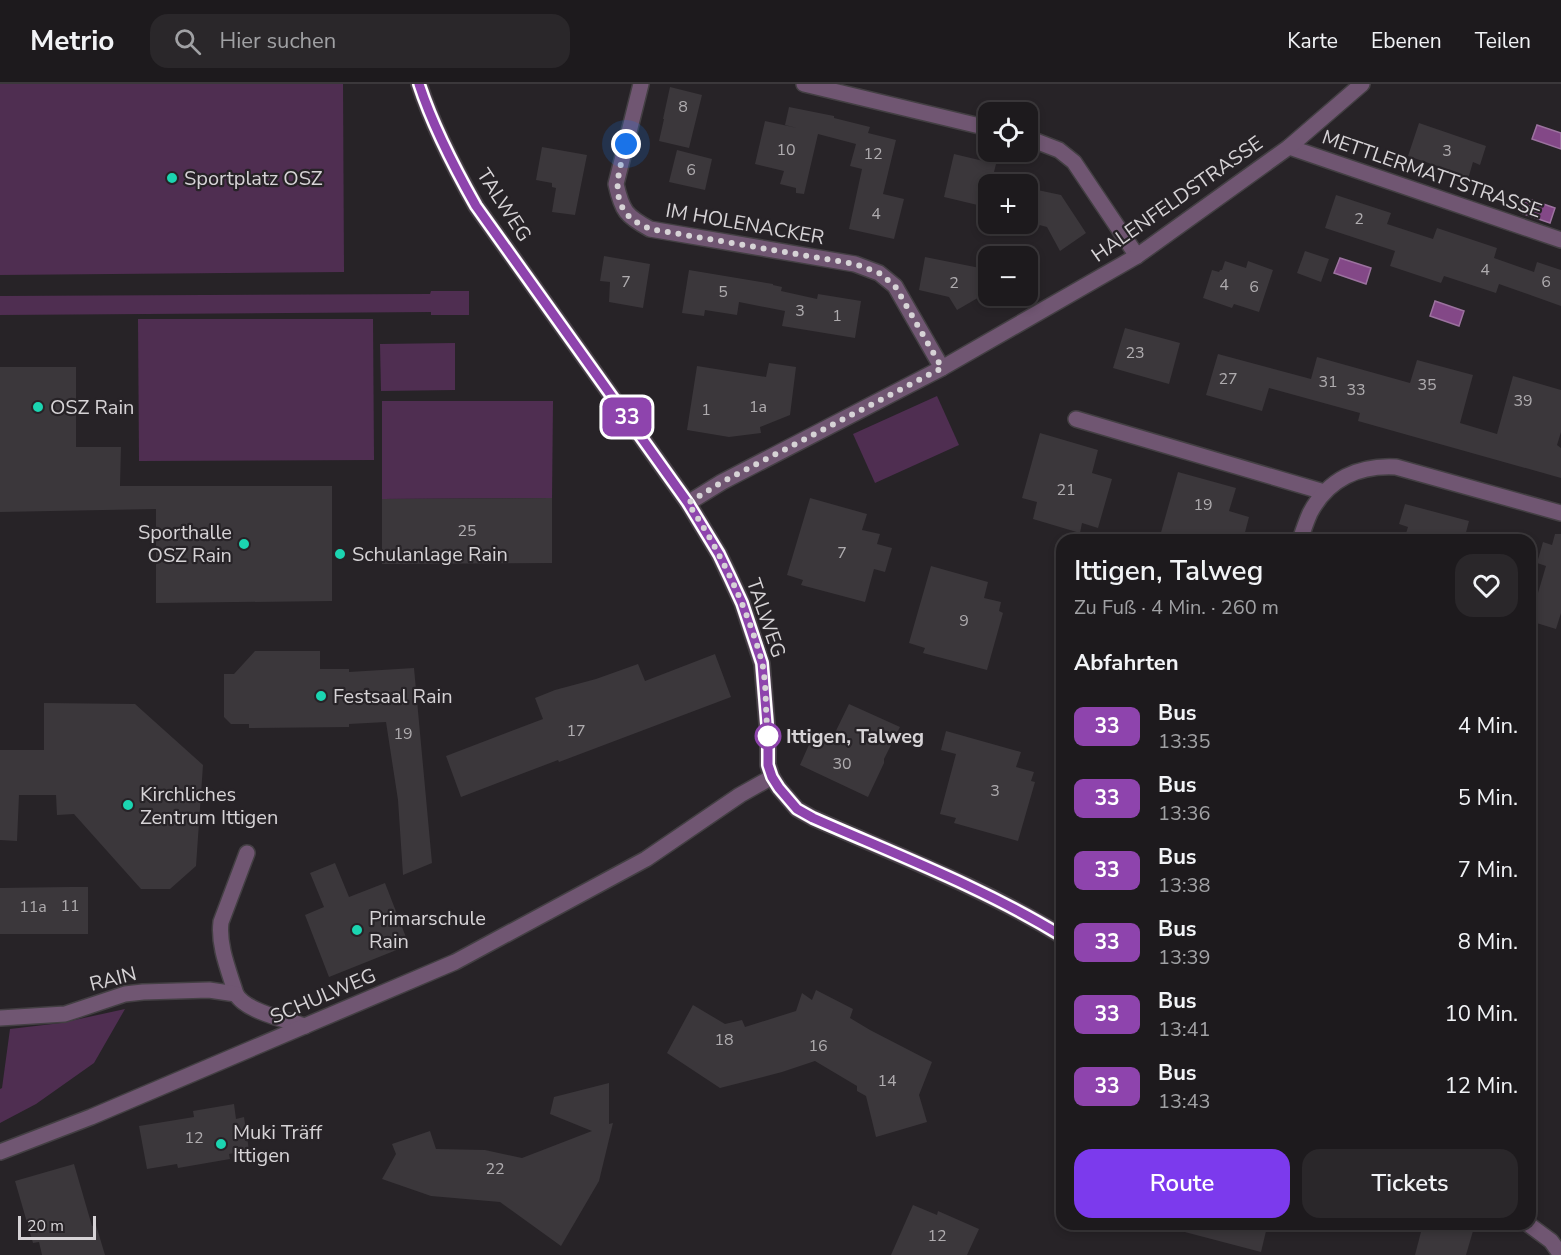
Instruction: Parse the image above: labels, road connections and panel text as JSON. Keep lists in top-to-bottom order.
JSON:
{
  "streets": {
    "street": [
      "METTLERMATTSTRASSE",
      "HALENFELDSTRASSE",
      "TALWEG",
      "IM HOLENACKER",
      "RAIN",
      "SCHULWEG"
    ]
  },
  "crossings": [
    ["METTLERMATTSTRASSE", "HALENFELDSTRASSE"],
    ["HALENFELDSTRASSE", "TALWEG"],
    ["HALENFELDSTRASSE", "IM HOLENACKER"],
    ["TALWEG", "SCHULWEG"],
    ["RAIN", "SCHULWEG"]
  ],
  "places": [
    "Sportplatz OSZ",
    "OSZ Rain",
    "Sporthalle OSZ Rain",
    "Schulanlage Rain",
    "Festsaal Rain",
    "Ittigen, Talweg",
    "Kirchliches Zentrum Ittigen",
    "Primarschule Rain",
    "Muki Träff Ittigen"
  ],
  "lines": ["bus line 33"],
  "house_numbers": [
    "8",
    "10",
    "3",
    "12",
    "6",
    "4",
    "2",
    "4",
    "7",
    "6",
    "2",
    "4",
    "6",
    "5",
    "3",
    "1",
    "23",
    "27",
    "31",
    "35",
    "33",
    "39",
    "1a",
    "1",
    "21",
    "19",
    "25",
    "7",
    "9",
    "17",
    "19",
    "30",
    "3",
    "11",
    "11a",
    "18",
    "16",
    "14",
    "12",
    "22",
    "12"
  ],
  "scale_bar": "20 m",
  "page": {
    "header": "Metrio",
    "search": "Hier suchen",
    "nav": ["Karte", "Ebenen", "Teilen"],
    "on_map": "33",
    "map_buttons": ["+", "−"],
    "heading": [
      ["Ittigen, Talweg", "Zu Fuß · 4 Min. · 260 m"],
      "Abfahrten"
    ],
    "list": [
      {
        "mark": "33",
        "name": "Bus",
        "note": "13:35",
        "value": "4 Min."
      },
      {
        "mark": "33",
        "name": "Bus",
        "note": "13:36",
        "value": "5 Min."
      },
      {
        "mark": "33",
        "name": "Bus",
        "note": "13:38",
        "value": "7 Min."
      },
      {
        "mark": "33",
        "name": "Bus",
        "note": "13:39",
        "value": "8 Min."
      },
      {
        "mark": "33",
        "name": "Bus",
        "note": "13:41",
        "value": "10 Min."
      },
      {
        "mark": "33",
        "name": "Bus",
        "note": "13:43",
        "value": "12 Min."
      }
    ],
    "buttons": ["Route", "Tickets"],
    "scale": "20 m"
  }
}
